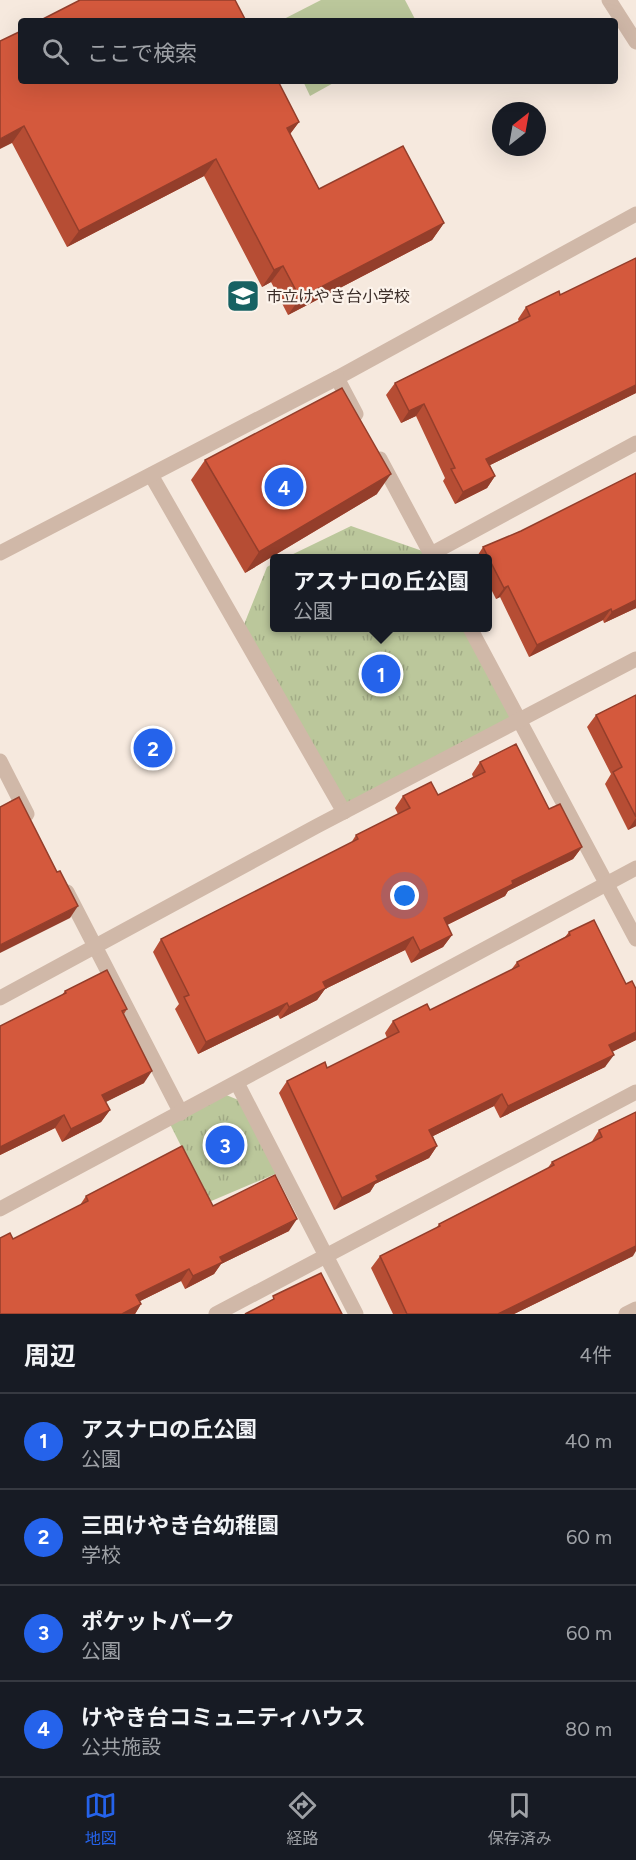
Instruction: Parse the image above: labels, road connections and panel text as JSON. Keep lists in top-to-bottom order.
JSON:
{
  "places": {
    "school or university": ["市立けやき台小学校"]
  },
  "north": "top right",
  "page": {
    "search": "ここで検索",
    "pins": [
      "4",
      "1",
      "2",
      "3"
    ],
    "popup": ["アスナロの丘公園", "公園"],
    "heading": ["周辺", "4件"],
    "list": [
      {
        "mark": "1",
        "name": "アスナロの丘公園",
        "note": "公園",
        "value": "40 m"
      },
      {
        "mark": "2",
        "name": "三田けやき台幼稚園",
        "note": "学校",
        "value": "60 m"
      },
      {
        "mark": "3",
        "name": "ポケットパーク",
        "note": "公園",
        "value": "60 m"
      },
      {
        "mark": "4",
        "name": "けやき台コミュニティハウス",
        "note": "公共施設",
        "value": "80 m"
      }
    ],
    "nav": ["地図", "経路", "保存済み"]
  }
}
